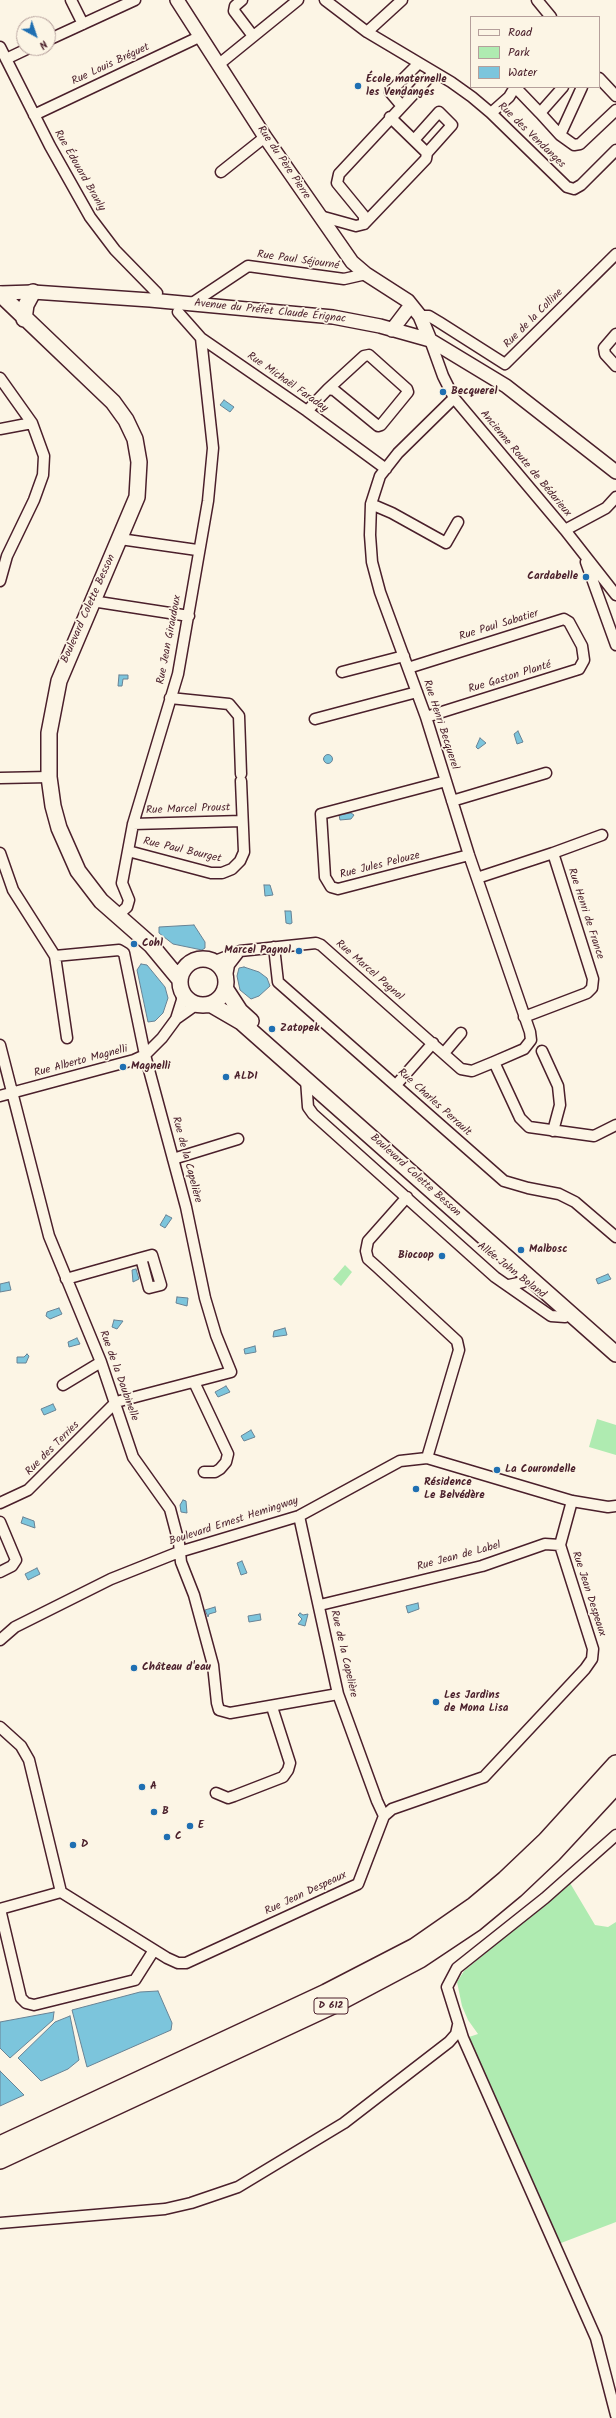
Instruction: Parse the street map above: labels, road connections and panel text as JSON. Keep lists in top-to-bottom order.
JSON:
{
  "streets": {
    "highway": ["D 612"],
    "main road": ["Boulevard Colette Besson"],
    "street": [
      "Rue Louis Bréguet",
      "Rue des Vendanges",
      "Rue du Père Pierre",
      "Rue Édouard Branly",
      "Rue Paul Séjourné",
      "Avenue du Préfet Claude Érignac",
      "Rue de la Colline",
      "Rue Michaël Faraday",
      "Ancienne Route de Bédarieux",
      "Rue Paul Sabatier",
      "Rue Jean Giraudoux",
      "Rue Gaston Planté",
      "Rue Henri Becquerel",
      "Rue Marcel Proust",
      "Rue Paul Bourget",
      "Rue Jules Pelouze",
      "Rue Henri de France",
      "Rue Marcel Pagnol",
      "Rue Alberto Magnelli",
      "Rue Charles Perrault",
      "Rue de la Capelière",
      "Allée John Boland",
      "Rue de la Daubinelle",
      "Rue des Terries",
      "Boulevard Ernest Hemingway",
      "Rue Jean de Label",
      "Rue Jean Despeaux"
    ]
  },
  "crossings": [
    ["Rue Louis Bréguet", "Rue du Père Pierre"],
    ["Rue Louis Bréguet", "Rue Édouard Branly"],
    ["Rue du Père Pierre", "Rue Paul Séjourné"],
    ["Rue du Père Pierre", "Avenue du Préfet Claude Érignac"],
    ["Rue du Père Pierre", "Rue de la Colline"],
    ["Rue du Père Pierre", "Ancienne Route de Bédarieux"],
    ["Rue Paul Séjourné", "Avenue du Préfet Claude Érignac"],
    ["Avenue du Préfet Claude Érignac", "Ancienne Route de Bédarieux"],
    ["Avenue du Préfet Claude Érignac", "Boulevard Colette Besson"],
    ["Rue Michaël Faraday", "Rue Jean Giraudoux"],
    ["Rue Michaël Faraday", "Rue Henri Becquerel"],
    ["Ancienne Route de Bédarieux", "Rue Henri Becquerel"],
    ["Boulevard Colette Besson", "Rue Jean Giraudoux"],
    ["Boulevard Colette Besson", "Rue Marcel Pagnol"],
    ["Boulevard Colette Besson", "Allée John Boland"],
    ["Rue Paul Sabatier", "Rue Gaston Planté"],
    ["Rue Paul Sabatier", "Rue Henri Becquerel"],
    ["Rue Jean Giraudoux", "Rue Marcel Proust"],
    ["Rue Jean Giraudoux", "Rue Paul Bourget"],
    ["Rue Gaston Planté", "Rue Henri Becquerel"],
    ["Rue Henri Becquerel", "Rue Jules Pelouze"],
    ["Rue Henri Becquerel", "Rue Henri de France"],
    ["Rue Henri Becquerel", "Rue Marcel Pagnol"],
    ["Rue Marcel Proust", "Rue Paul Bourget"],
    ["Rue Marcel Pagnol", "Rue Charles Perrault"],
    ["Rue Alberto Magnelli", "Rue de la Capelière"],
    ["Rue Alberto Magnelli", "Rue de la Daubinelle"],
    ["Rue de la Capelière", "Boulevard Ernest Hemingway"],
    ["Rue de la Capelière", "Rue Jean de Label"],
    ["Rue de la Capelière", "Rue Jean Despeaux"],
    ["Rue de la Daubinelle", "Rue des Terries"],
    ["Rue de la Daubinelle", "Boulevard Ernest Hemingway"],
    ["Rue Jean de Label", "Rue Jean Despeaux"]
  ],
  "places": [
    "École maternelle les Vendanges",
    "Becquerel",
    "Cardabelle",
    "Cohl",
    "Marcel Pagnol",
    "Zatopek",
    "Magnelli",
    "ALDI",
    "Malbosc",
    "Biocoop",
    "La Courondelle",
    "Résidence Le Belvédère",
    "Château d'eau",
    "Les Jardins de Mona Lisa",
    "A",
    "B",
    "E",
    "C",
    "D"
  ],
  "legend": ["Road", "Park", "Water"],
  "north": "bottom right"
}
